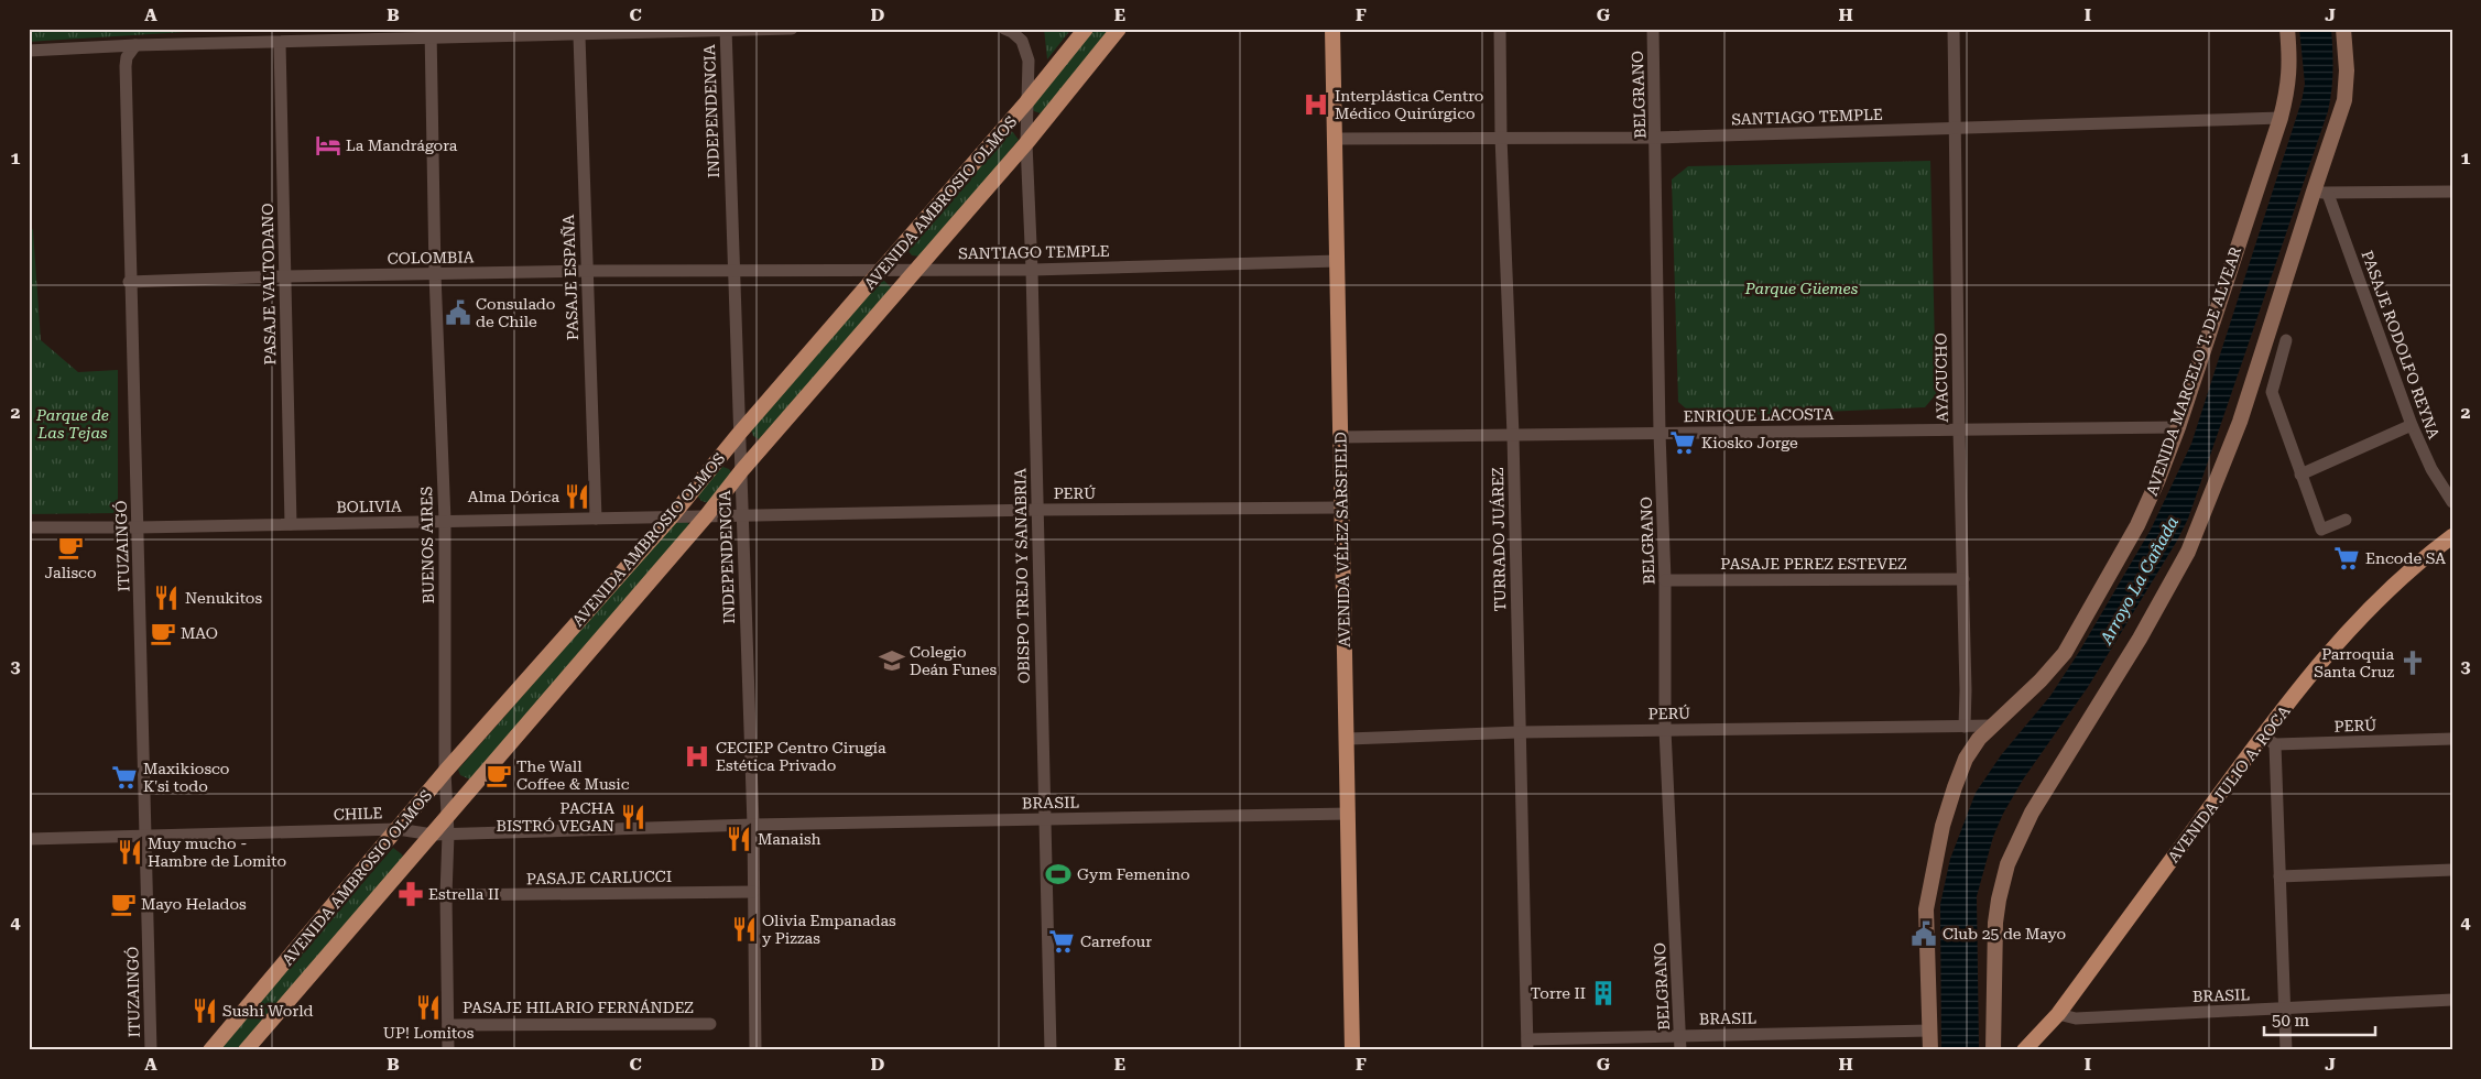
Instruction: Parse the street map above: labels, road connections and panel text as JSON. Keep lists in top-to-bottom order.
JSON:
{
  "streets": {
    "main road": [
      "AVENIDA AMBROSIO OLMOS",
      "AVENIDA MARCELO T. DE ALVEAR",
      "AVENIDA VÉLEZ SARSFIELD",
      "AVENIDA JULIO A. ROCA"
    ],
    "street": [
      "BELGRANO",
      "INDEPENDENCIA",
      "SANTIAGO TEMPLE",
      "COLOMBIA",
      "PASAJE ESPAÑA",
      "PASAJE VALTODANO",
      "PASAJE RODOLFO REYNA",
      "AYACUCHO",
      "ENRIQUE LACOSTA",
      "PERÚ",
      "BOLIVIA",
      "TURRADO JUÁREZ",
      "BUENOS AIRES",
      "ITUZAINGÓ",
      "PASAJE PEREZ ESTEVEZ",
      "OBISPO TREJO Y SANABRIA",
      "BRASIL",
      "CHILE",
      "PASAJE CARLUCCI",
      "PASAJE HILARIO FERNÁNDEZ"
    ]
  },
  "crossings": [
    ["BELGRANO", "SANTIAGO TEMPLE"],
    ["BELGRANO", "ENRIQUE LACOSTA"],
    ["BELGRANO", "PERÚ"],
    ["BELGRANO", "PASAJE PEREZ ESTEVEZ"],
    ["BELGRANO", "BRASIL"],
    ["INDEPENDENCIA", "SANTIAGO TEMPLE"],
    ["INDEPENDENCIA", "AVENIDA AMBROSIO OLMOS"],
    ["INDEPENDENCIA", "COLOMBIA"],
    ["INDEPENDENCIA", "PERÚ"],
    ["INDEPENDENCIA", "BOLIVIA"],
    ["INDEPENDENCIA", "BRASIL"],
    ["INDEPENDENCIA", "CHILE"],
    ["INDEPENDENCIA", "PASAJE CARLUCCI"],
    ["SANTIAGO TEMPLE", "AVENIDA AMBROSIO OLMOS"],
    ["SANTIAGO TEMPLE", "COLOMBIA"],
    ["SANTIAGO TEMPLE", "AVENIDA MARCELO T. DE ALVEAR"],
    ["SANTIAGO TEMPLE", "AYACUCHO"],
    ["SANTIAGO TEMPLE", "AVENIDA VÉLEZ SARSFIELD"],
    ["SANTIAGO TEMPLE", "TURRADO JUÁREZ"],
    ["SANTIAGO TEMPLE", "OBISPO TREJO Y SANABRIA"],
    ["AVENIDA AMBROSIO OLMOS", "BOLIVIA"],
    ["AVENIDA AMBROSIO OLMOS", "BUENOS AIRES"],
    ["AVENIDA AMBROSIO OLMOS", "OBISPO TREJO Y SANABRIA"],
    ["AVENIDA AMBROSIO OLMOS", "CHILE"],
    ["COLOMBIA", "PASAJE ESPAÑA"],
    ["COLOMBIA", "PASAJE VALTODANO"],
    ["COLOMBIA", "BUENOS AIRES"],
    ["COLOMBIA", "ITUZAINGÓ"],
    ["PASAJE ESPAÑA", "BOLIVIA"],
    ["PASAJE VALTODANO", "BOLIVIA"],
    ["AVENIDA MARCELO T. DE ALVEAR", "ENRIQUE LACOSTA"],
    ["AVENIDA MARCELO T. DE ALVEAR", "PERÚ"],
    ["AVENIDA MARCELO T. DE ALVEAR", "BRASIL"],
    ["AYACUCHO", "ENRIQUE LACOSTA"],
    ["AYACUCHO", "PERÚ"],
    ["AYACUCHO", "PASAJE PEREZ ESTEVEZ"],
    ["ENRIQUE LACOSTA", "AVENIDA VÉLEZ SARSFIELD"],
    ["ENRIQUE LACOSTA", "TURRADO JUÁREZ"],
    ["PERÚ", "BOLIVIA"],
    ["PERÚ", "AVENIDA VÉLEZ SARSFIELD"],
    ["PERÚ", "TURRADO JUÁREZ"],
    ["PERÚ", "OBISPO TREJO Y SANABRIA"],
    ["PERÚ", "AVENIDA JULIO A. ROCA"],
    ["BOLIVIA", "BUENOS AIRES"],
    ["BOLIVIA", "ITUZAINGÓ"],
    ["AVENIDA VÉLEZ SARSFIELD", "BRASIL"],
    ["TURRADO JUÁREZ", "BRASIL"],
    ["BUENOS AIRES", "CHILE"],
    ["BUENOS AIRES", "PASAJE CARLUCCI"],
    ["BUENOS AIRES", "PASAJE HILARIO FERNÁNDEZ"],
    ["ITUZAINGÓ", "CHILE"],
    ["OBISPO TREJO Y SANABRIA", "BRASIL"],
    ["AVENIDA JULIO A. ROCA", "BRASIL"],
    ["BRASIL", "CHILE"]
  ],
  "water": ["Arroyo La Cañada"],
  "parks": ["Parque Güemes", "Parque de Las Tejas"],
  "places": {
    "hospital": ["Interplástica Centro Médico Quirúrgico", "CECIEP Centro Cirugía Estética Privado"],
    "hotel": ["La Mandrágora"],
    "public building": ["Consulado de Chile", "Club 25 de Mayo"],
    "supermarket": [
      "Kiosko Jorge",
      "Encode SA",
      "Maxikiosco K'si todo",
      "Carrefour"
    ],
    "restaurant": [
      "Alma Dórica",
      "Nenukitos",
      "PACHA BISTRÓ VEGAN",
      "Manaish",
      "Muy mucho - Hambre de Lomito",
      "Olivia Empanadas y Pizzas",
      "UP! Lomitos",
      "Sushi World"
    ],
    "cafe": [
      "Jalisco",
      "MAO",
      "The Wall Coffee & Music",
      "Mayo Helados"
    ],
    "school or university": ["Colegio Deán Funes"],
    "church": ["Parroquia Santa Cruz"],
    "sports": ["Gym Femenino"],
    "pharmacy": ["Estrella II"],
    "building": ["Torre II"]
  },
  "scale_bar": "50 m",
  "grid": {
    "columns": [
      "A",
      "B",
      "C",
      "D",
      "E",
      "F",
      "G",
      "H",
      "I",
      "J"
    ],
    "rows": [
      "1",
      "2",
      "3",
      "4"
    ]
  }
}
